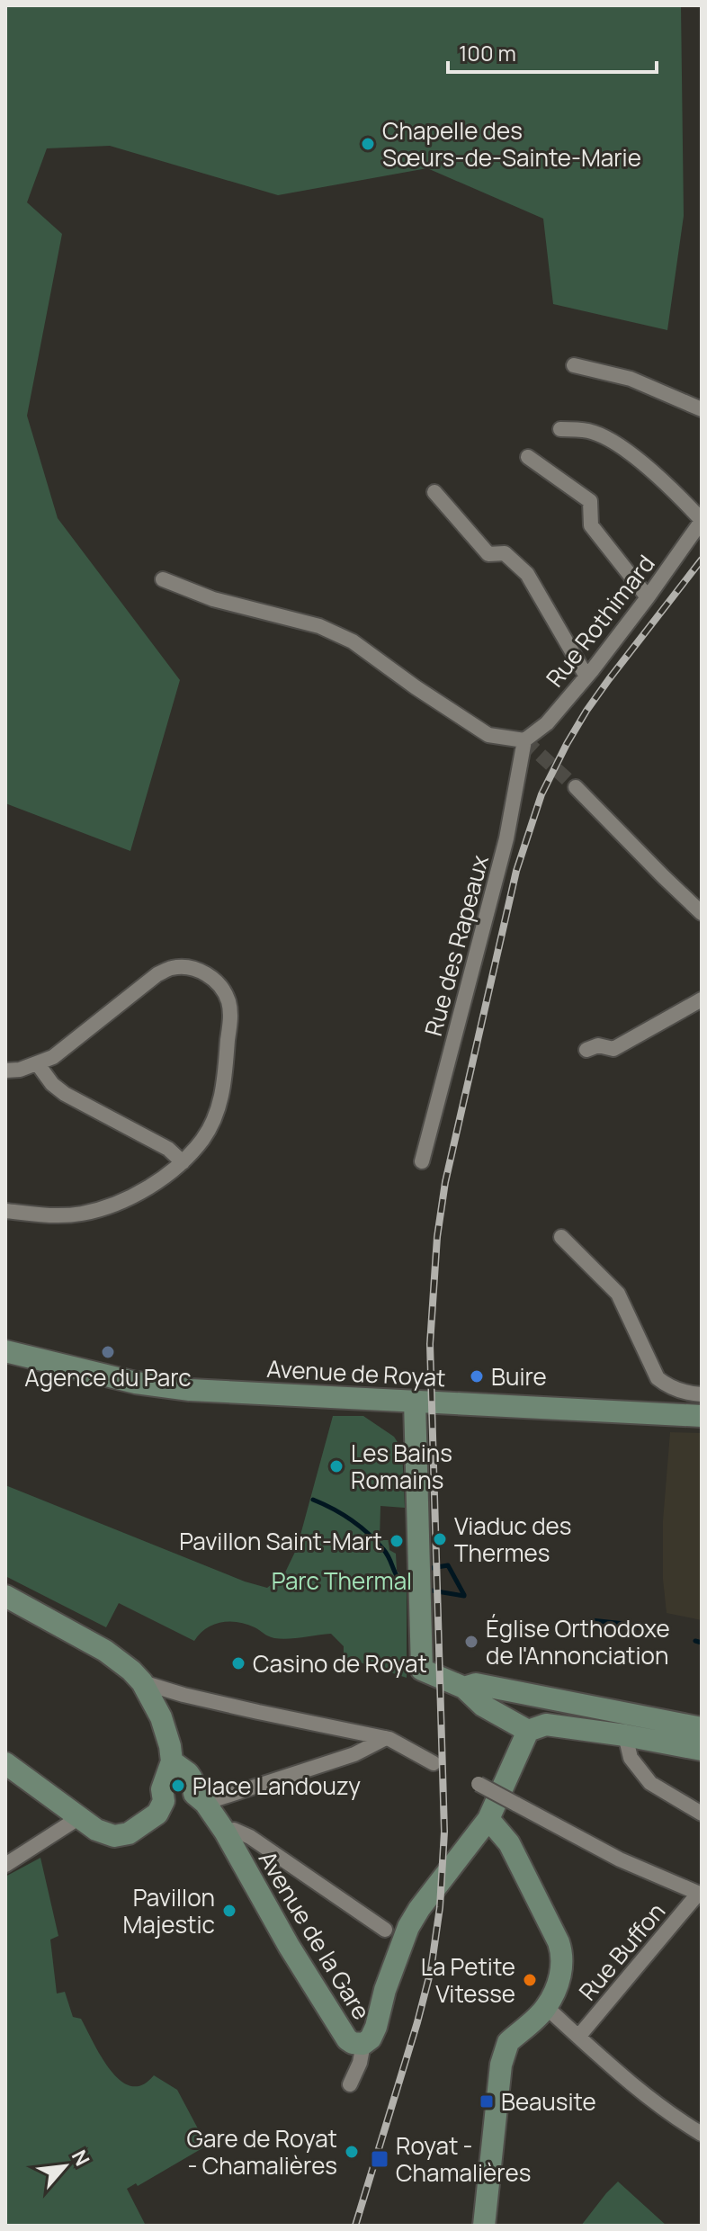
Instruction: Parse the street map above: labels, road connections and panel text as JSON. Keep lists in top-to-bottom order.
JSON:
{
  "streets": {
    "main road": ["Avenue de Royat", "Avenue de la Gare"],
    "street": ["Rue Rothimard", "Rue des Rapeaux", "Rue Buffon"]
  },
  "crossings": [
    ["Rue Rothimard", "Rue des Rapeaux"]
  ],
  "parks": ["Parc Thermal"],
  "places": {
    "other": [
      "Chapelle des Sœurs-de-Sainte-Marie",
      "Agence du Parc",
      "Buire",
      "Les Bains Romains",
      "Viaduc des Thermes",
      "Pavillon Saint-Mart",
      "Église Orthodoxe de l'Annonciation",
      "Casino de Royat",
      "Place Landouzy",
      "Pavillon Majestic",
      "La Petite Vitesse",
      "Gare de Royat - Chamalières"
    ],
    "transit": ["Beausite", "Royat - Chamalières"]
  },
  "scale_bar": "100 m",
  "north": "top right"
}
